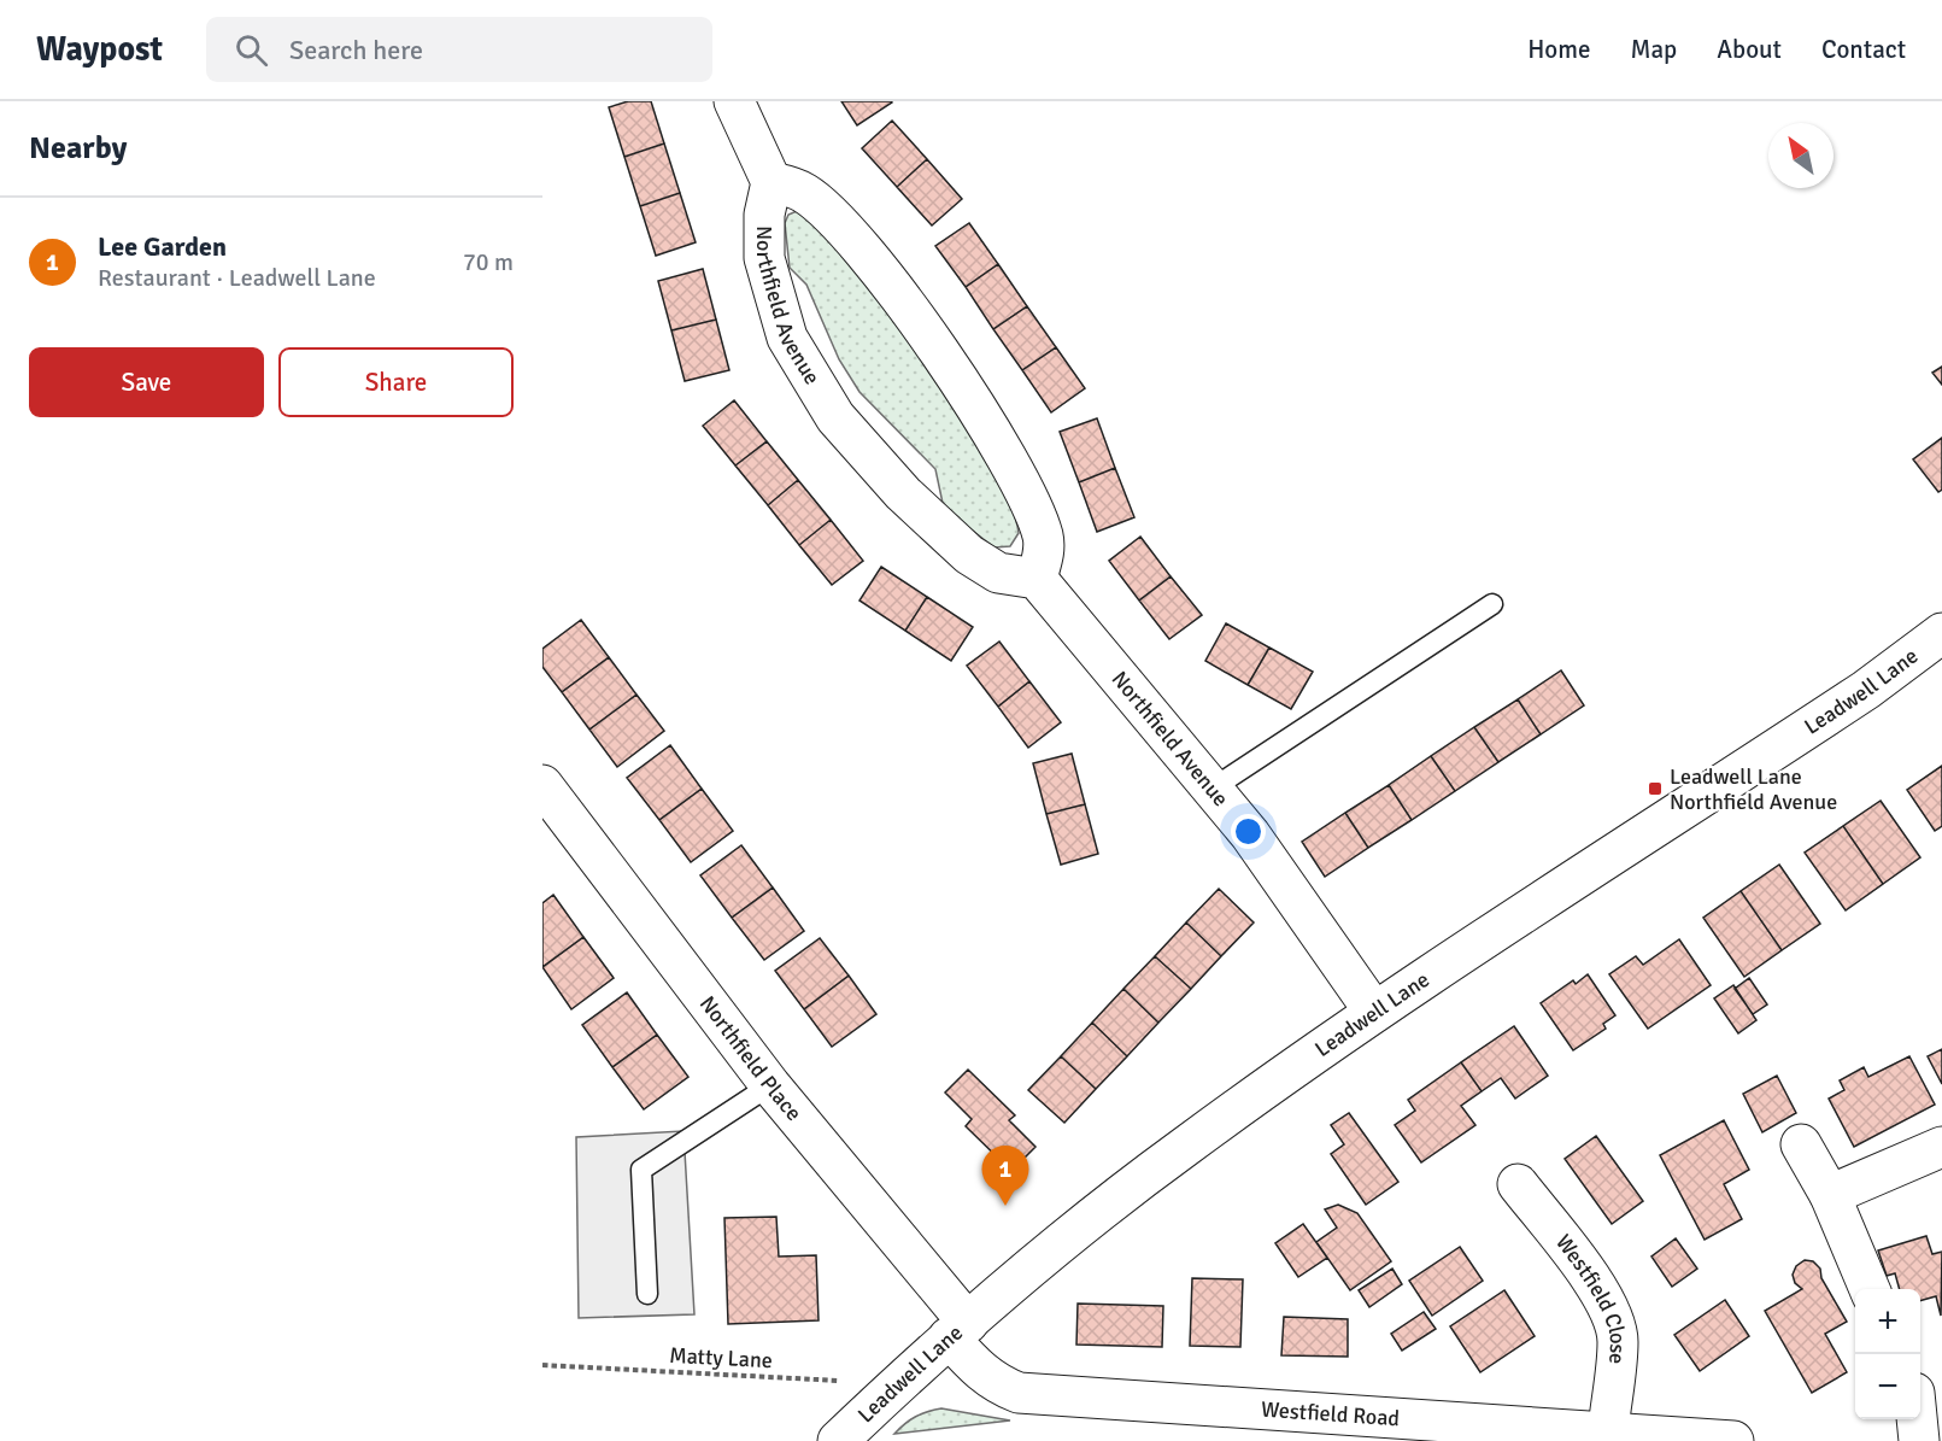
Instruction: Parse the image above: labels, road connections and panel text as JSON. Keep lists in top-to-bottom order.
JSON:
{
  "streets": {
    "street": [
      "Northfield Avenue",
      "Leadwell Lane",
      "Northfield Place",
      "Westfield Close",
      "Westfield Road"
    ],
    "path": ["Matty Lane"]
  },
  "crossings": [
    ["Northfield Avenue", "Leadwell Lane"],
    ["Leadwell Lane", "Northfield Place"],
    ["Leadwell Lane", "Matty Lane"],
    ["Leadwell Lane", "Westfield Road"],
    ["Northfield Place", "Westfield Road"],
    ["Westfield Close", "Westfield Road"]
  ],
  "places": {
    "transit": ["Leadwell Lane Northfield Avenue"]
  },
  "north": "top left",
  "page": {
    "header": "Waypost",
    "search": "Search here",
    "nav": [
      "Home",
      "Map",
      "About",
      "Contact"
    ],
    "heading": "Nearby",
    "list": [
      {
        "mark": "1",
        "name": "Lee Garden",
        "note": "Restaurant · Leadwell Lane",
        "value": "70 m"
      }
    ],
    "buttons": ["Save", "Share"],
    "pins": "1",
    "map_buttons": ["+", "−"]
  }
}
